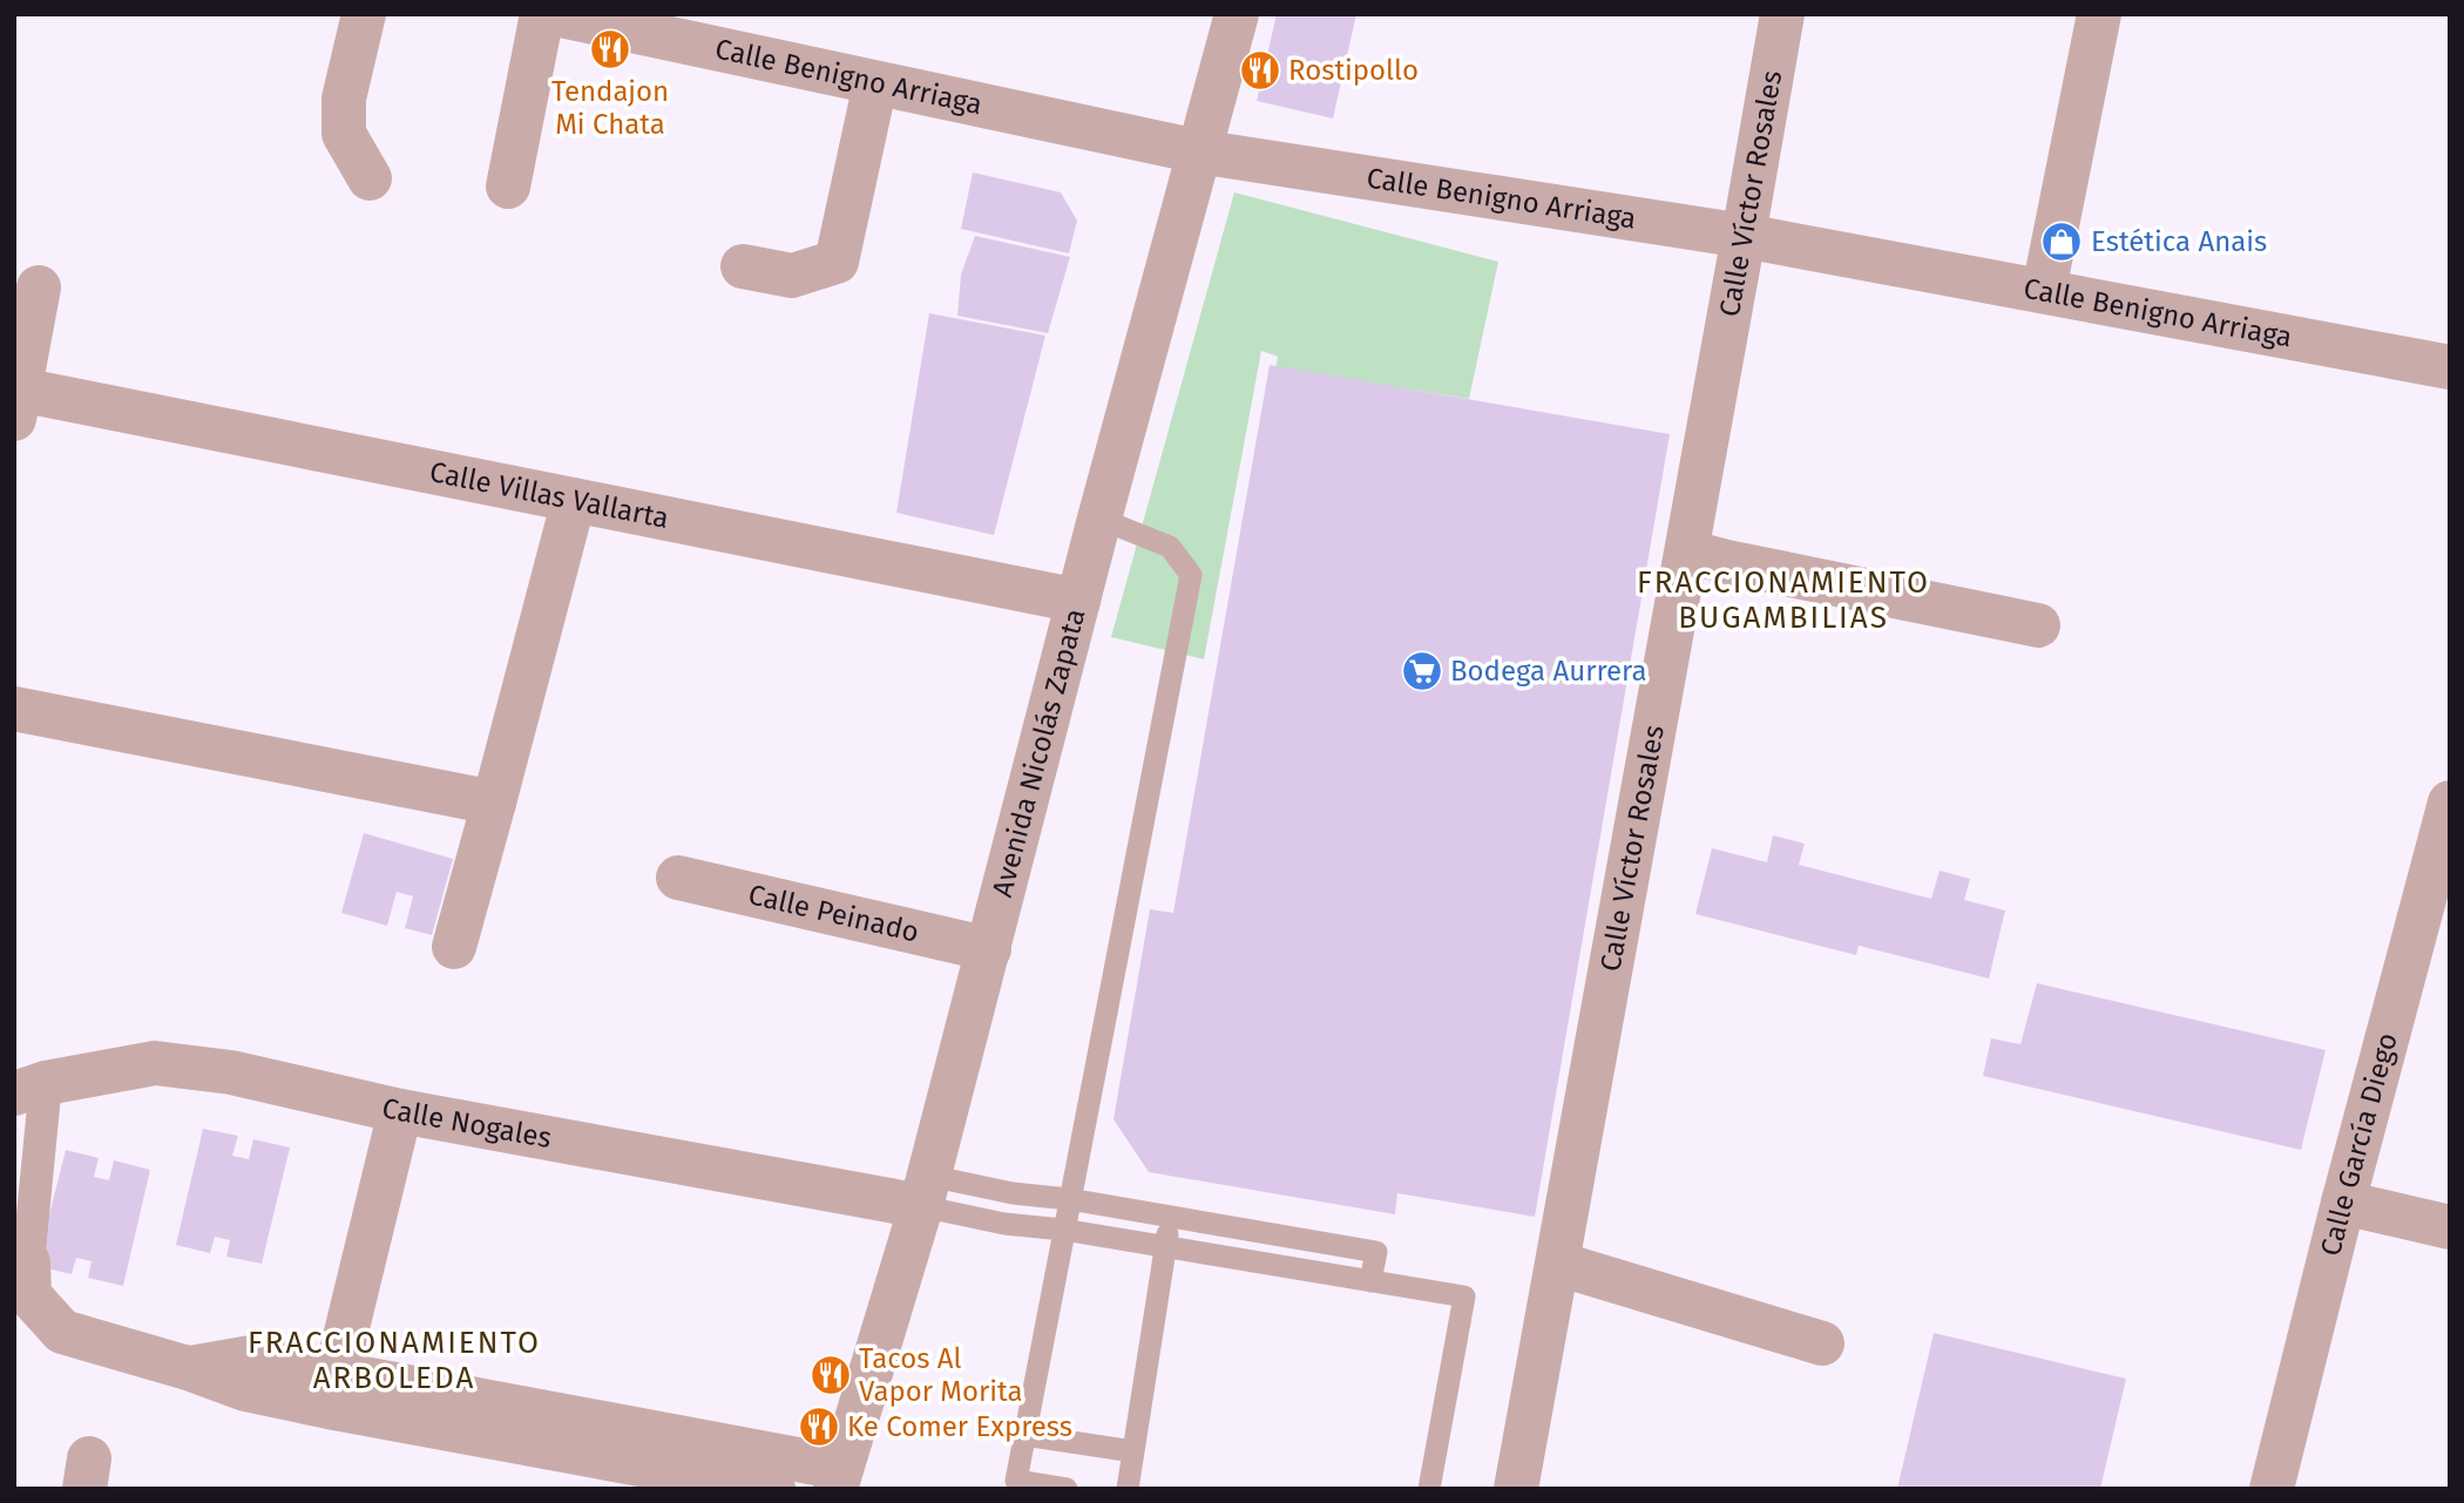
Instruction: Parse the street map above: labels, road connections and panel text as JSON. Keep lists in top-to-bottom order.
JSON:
{
  "streets": {
    "street": [
      "Calle Benigno Arriaga",
      "Calle Víctor Rosales",
      "Calle Villas Vallarta",
      "Avenida Nicolás Zapata",
      "Calle Peinado",
      "Calle Nogales",
      "Calle García Diego"
    ]
  },
  "crossings": [
    ["Calle Benigno Arriaga", "Calle Víctor Rosales"],
    ["Calle Benigno Arriaga", "Avenida Nicolás Zapata"],
    ["Calle Villas Vallarta", "Avenida Nicolás Zapata"],
    ["Avenida Nicolás Zapata", "Calle Peinado"],
    ["Avenida Nicolás Zapata", "Calle Nogales"]
  ],
  "districts": ["FRACCIONAMIENTO BUGAMBILIAS", "FRACCIONAMIENTO ARBOLEDA"],
  "places": {
    "restaurant": [
      "Tendajon Mi Chata",
      "Rostipollo",
      "Tacos Al Vapor Morita",
      "Ke Comer Express"
    ],
    "shop": ["Estética Anais"],
    "supermarket": ["Bodega Aurrera"]
  }
}
